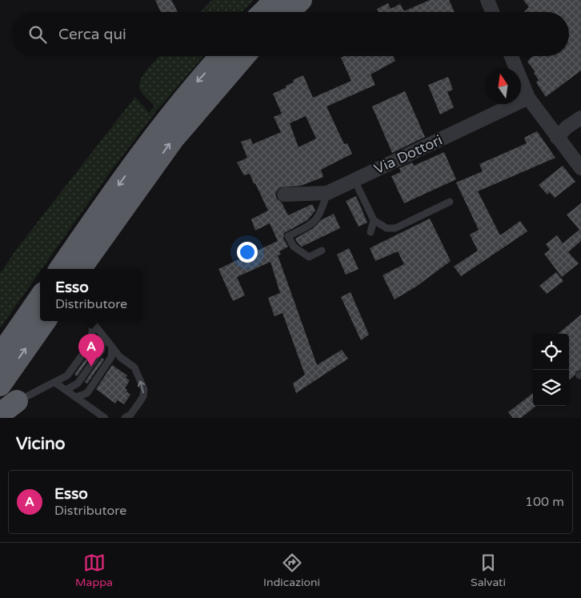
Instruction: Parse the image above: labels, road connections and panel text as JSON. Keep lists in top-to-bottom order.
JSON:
{
  "streets": {
    "street": ["Via Dottori"]
  },
  "north": "top",
  "page": {
    "search": "Cerca qui",
    "popup": ["Esso", "Distributore"],
    "pins": "A",
    "heading": "Vicino",
    "list": [
      {
        "mark": "A",
        "name": "Esso",
        "note": "Distributore",
        "value": "100 m"
      }
    ],
    "nav": ["Mappa", "Indicazioni", "Salvati"]
  }
}
